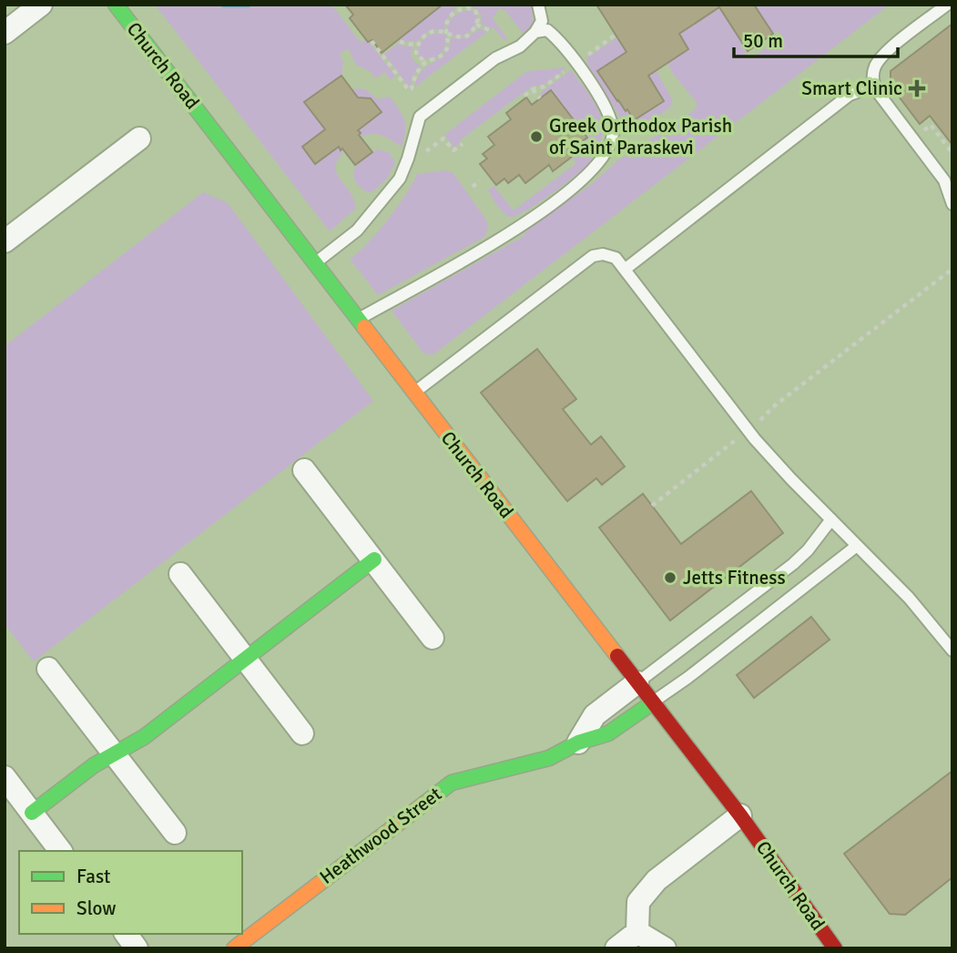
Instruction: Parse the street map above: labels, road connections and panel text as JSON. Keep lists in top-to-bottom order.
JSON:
{
  "streets": {
    "street": ["Church Road", "Heathwood Street"]
  },
  "crossings": [
    ["Church Road", "Heathwood Street"]
  ],
  "places": {
    "health": ["Smart Clinic"],
    "other": ["Greek Orthodox Parish of Saint Paraskevi", "Jetts Fitness"]
  },
  "legend": ["Fast", "Slow"],
  "scale_bar": "50 m"
}
